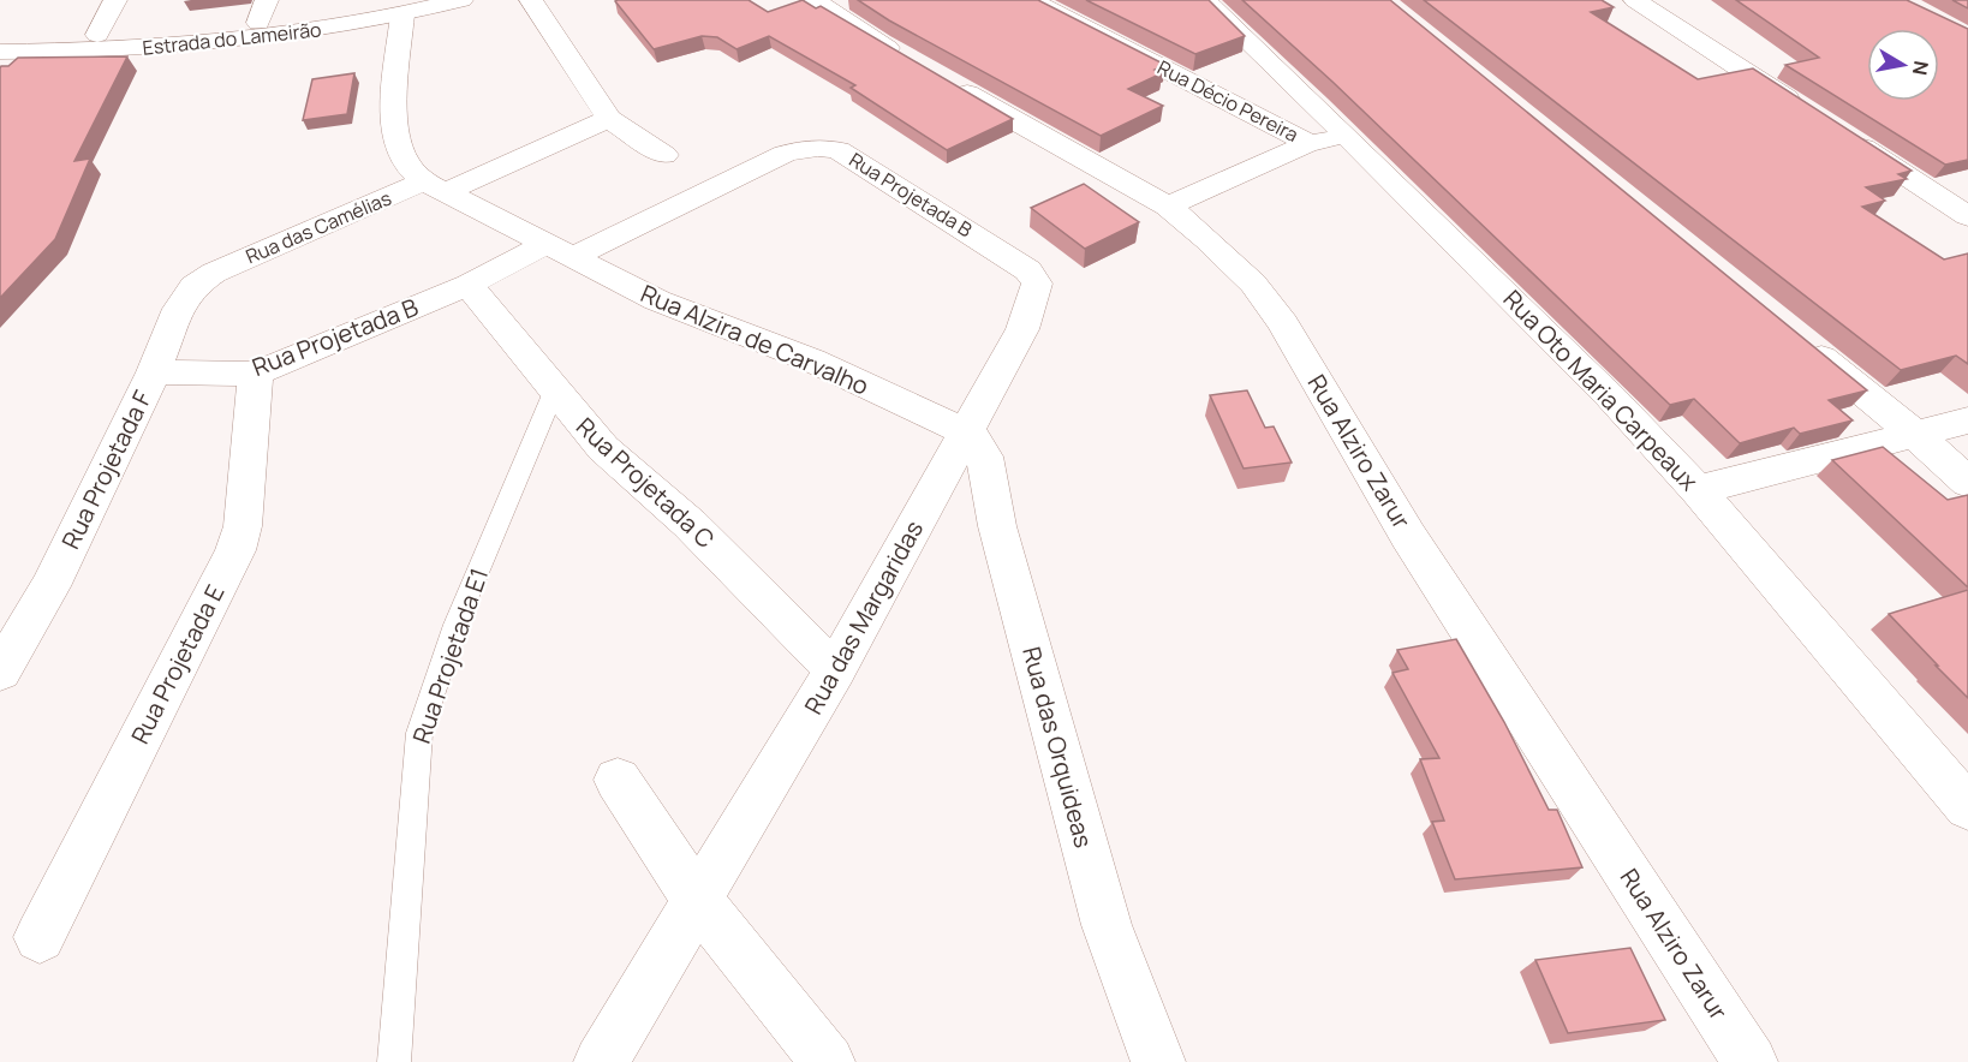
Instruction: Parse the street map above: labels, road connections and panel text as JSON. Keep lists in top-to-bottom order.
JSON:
{
  "streets": {
    "street": [
      "Estrada do Lameirão",
      "Rua Décio Pereira",
      "Rua Projetada B",
      "Rua das Camélias",
      "Rua Alzira de Carvalho",
      "Rua Oto Maria Carpeaux",
      "Rua Alziro Zarur",
      "Rua Projetada F",
      "Rua Projetada C",
      "Rua das Margaridas",
      "Rua Projetada E",
      "Rua das Orquideas"
    ],
    "lane": ["Rua Projetada E1"]
  },
  "crossings": [
    ["Rua Projetada B", "Rua Alzira de Carvalho"],
    ["Rua Projetada B", "Rua Projetada F"],
    ["Rua Projetada B", "Rua Projetada C"],
    ["Rua Projetada B", "Rua das Margaridas"],
    ["Rua Projetada B", "Rua Projetada E"],
    ["Rua das Camélias", "Rua Alzira de Carvalho"],
    ["Rua das Camélias", "Rua Projetada F"],
    ["Rua Alzira de Carvalho", "Rua das Margaridas"],
    ["Rua Alzira de Carvalho", "Rua das Orquideas"],
    ["Rua Projetada C", "Rua das Margaridas"],
    ["Rua Projetada C", "Rua Projetada E1"],
    ["Rua das Margaridas", "Rua das Orquideas"]
  ],
  "north": "right"
}
